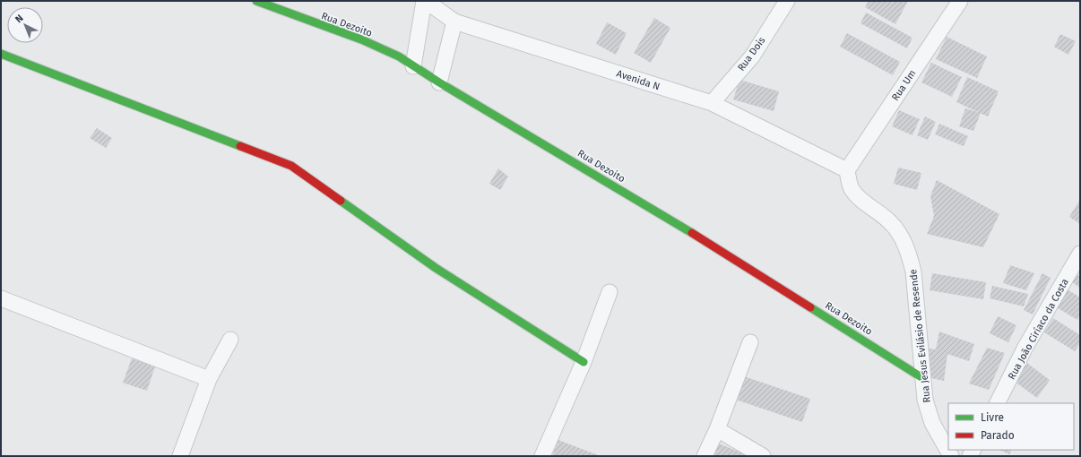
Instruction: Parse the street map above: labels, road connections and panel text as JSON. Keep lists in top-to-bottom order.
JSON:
{
  "streets": {
    "street": [
      "Rua Dezoito",
      "Rua Dois",
      "Avenida N",
      "Rua Um",
      "Rua João Ciríaco da Costa",
      "Rua Jesus Evilásio de Resende"
    ]
  },
  "crossings": [
    ["Rua Dezoito", "Rua Jesus Evilásio de Resende"],
    ["Rua Dois", "Avenida N"],
    ["Avenida N", "Rua Um"],
    ["Avenida N", "Rua Jesus Evilásio de Resende"],
    ["Rua Um", "Rua Jesus Evilásio de Resende"]
  ],
  "legend": ["Livre", "Parado"],
  "north": "top left"
}
